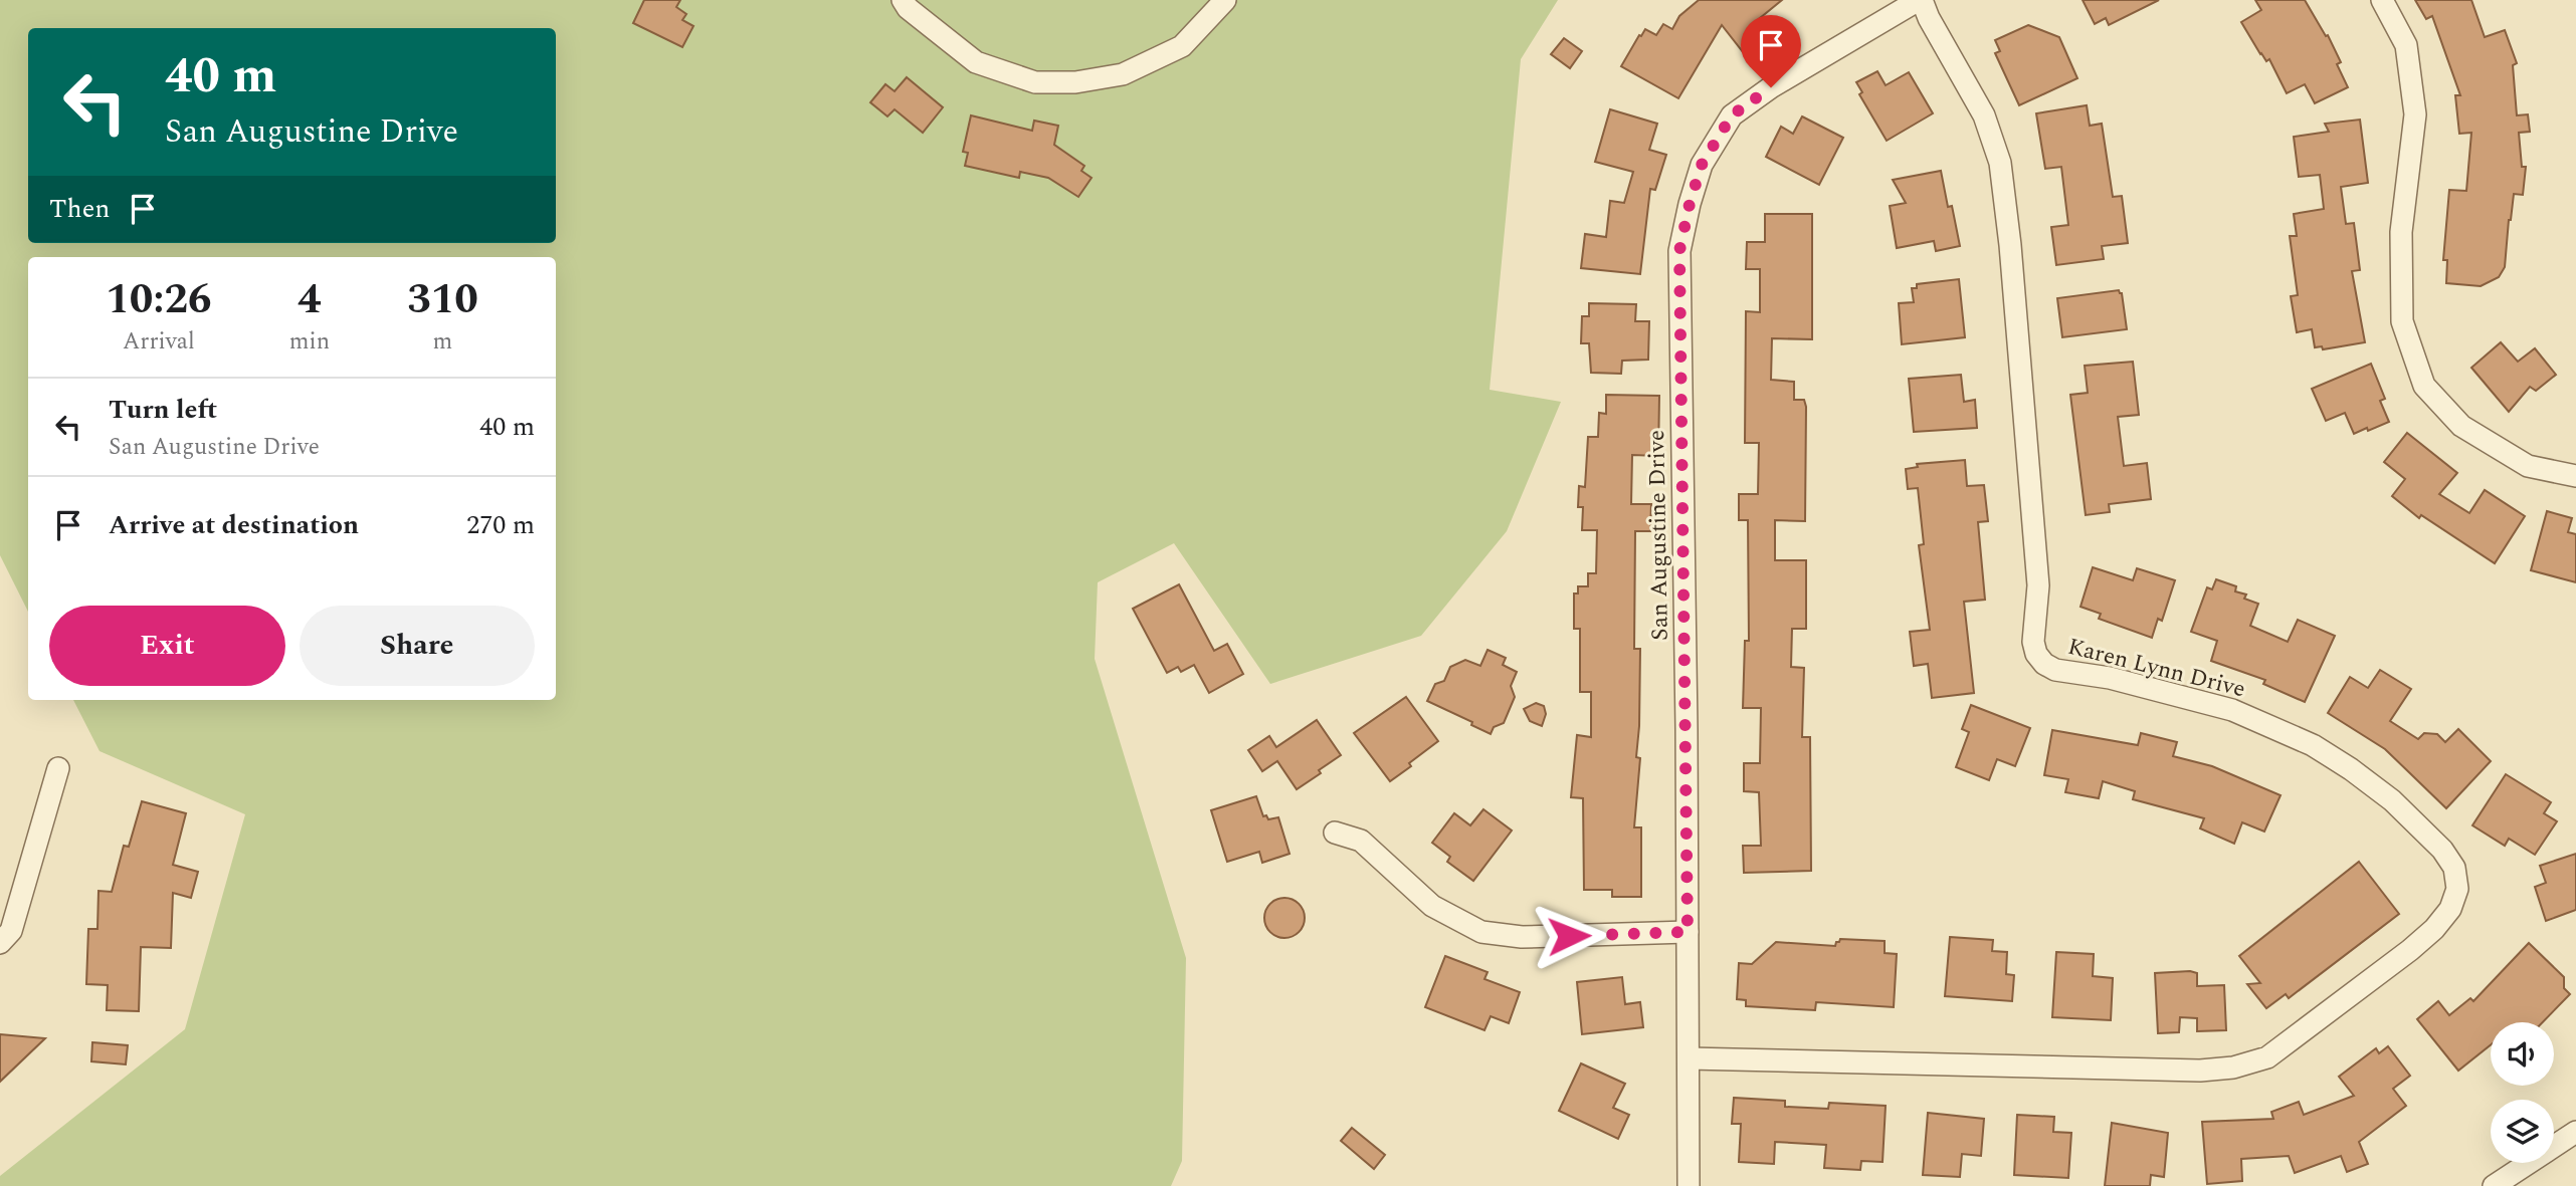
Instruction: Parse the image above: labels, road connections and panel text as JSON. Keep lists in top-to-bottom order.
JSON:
{
  "streets": {
    "street": ["San Augustine Drive", "Karen Lynn Drive"]
  },
  "crossings": [
    ["San Augustine Drive", "Karen Lynn Drive"]
  ],
  "page": {
    "turn": ["40 m", "San Augustine Drive"],
    "then": "Then",
    "eta": [
      "10:26",
      "Arrival",
      "4",
      "min",
      "310",
      "m"
    ],
    "list": [
      {
        "name": "Turn left",
        "note": "San Augustine Drive",
        "value": "40 m"
      },
      {
        "name": "Arrive at destination",
        "value": "270 m"
      }
    ],
    "buttons": ["Exit", "Share"]
  }
}
